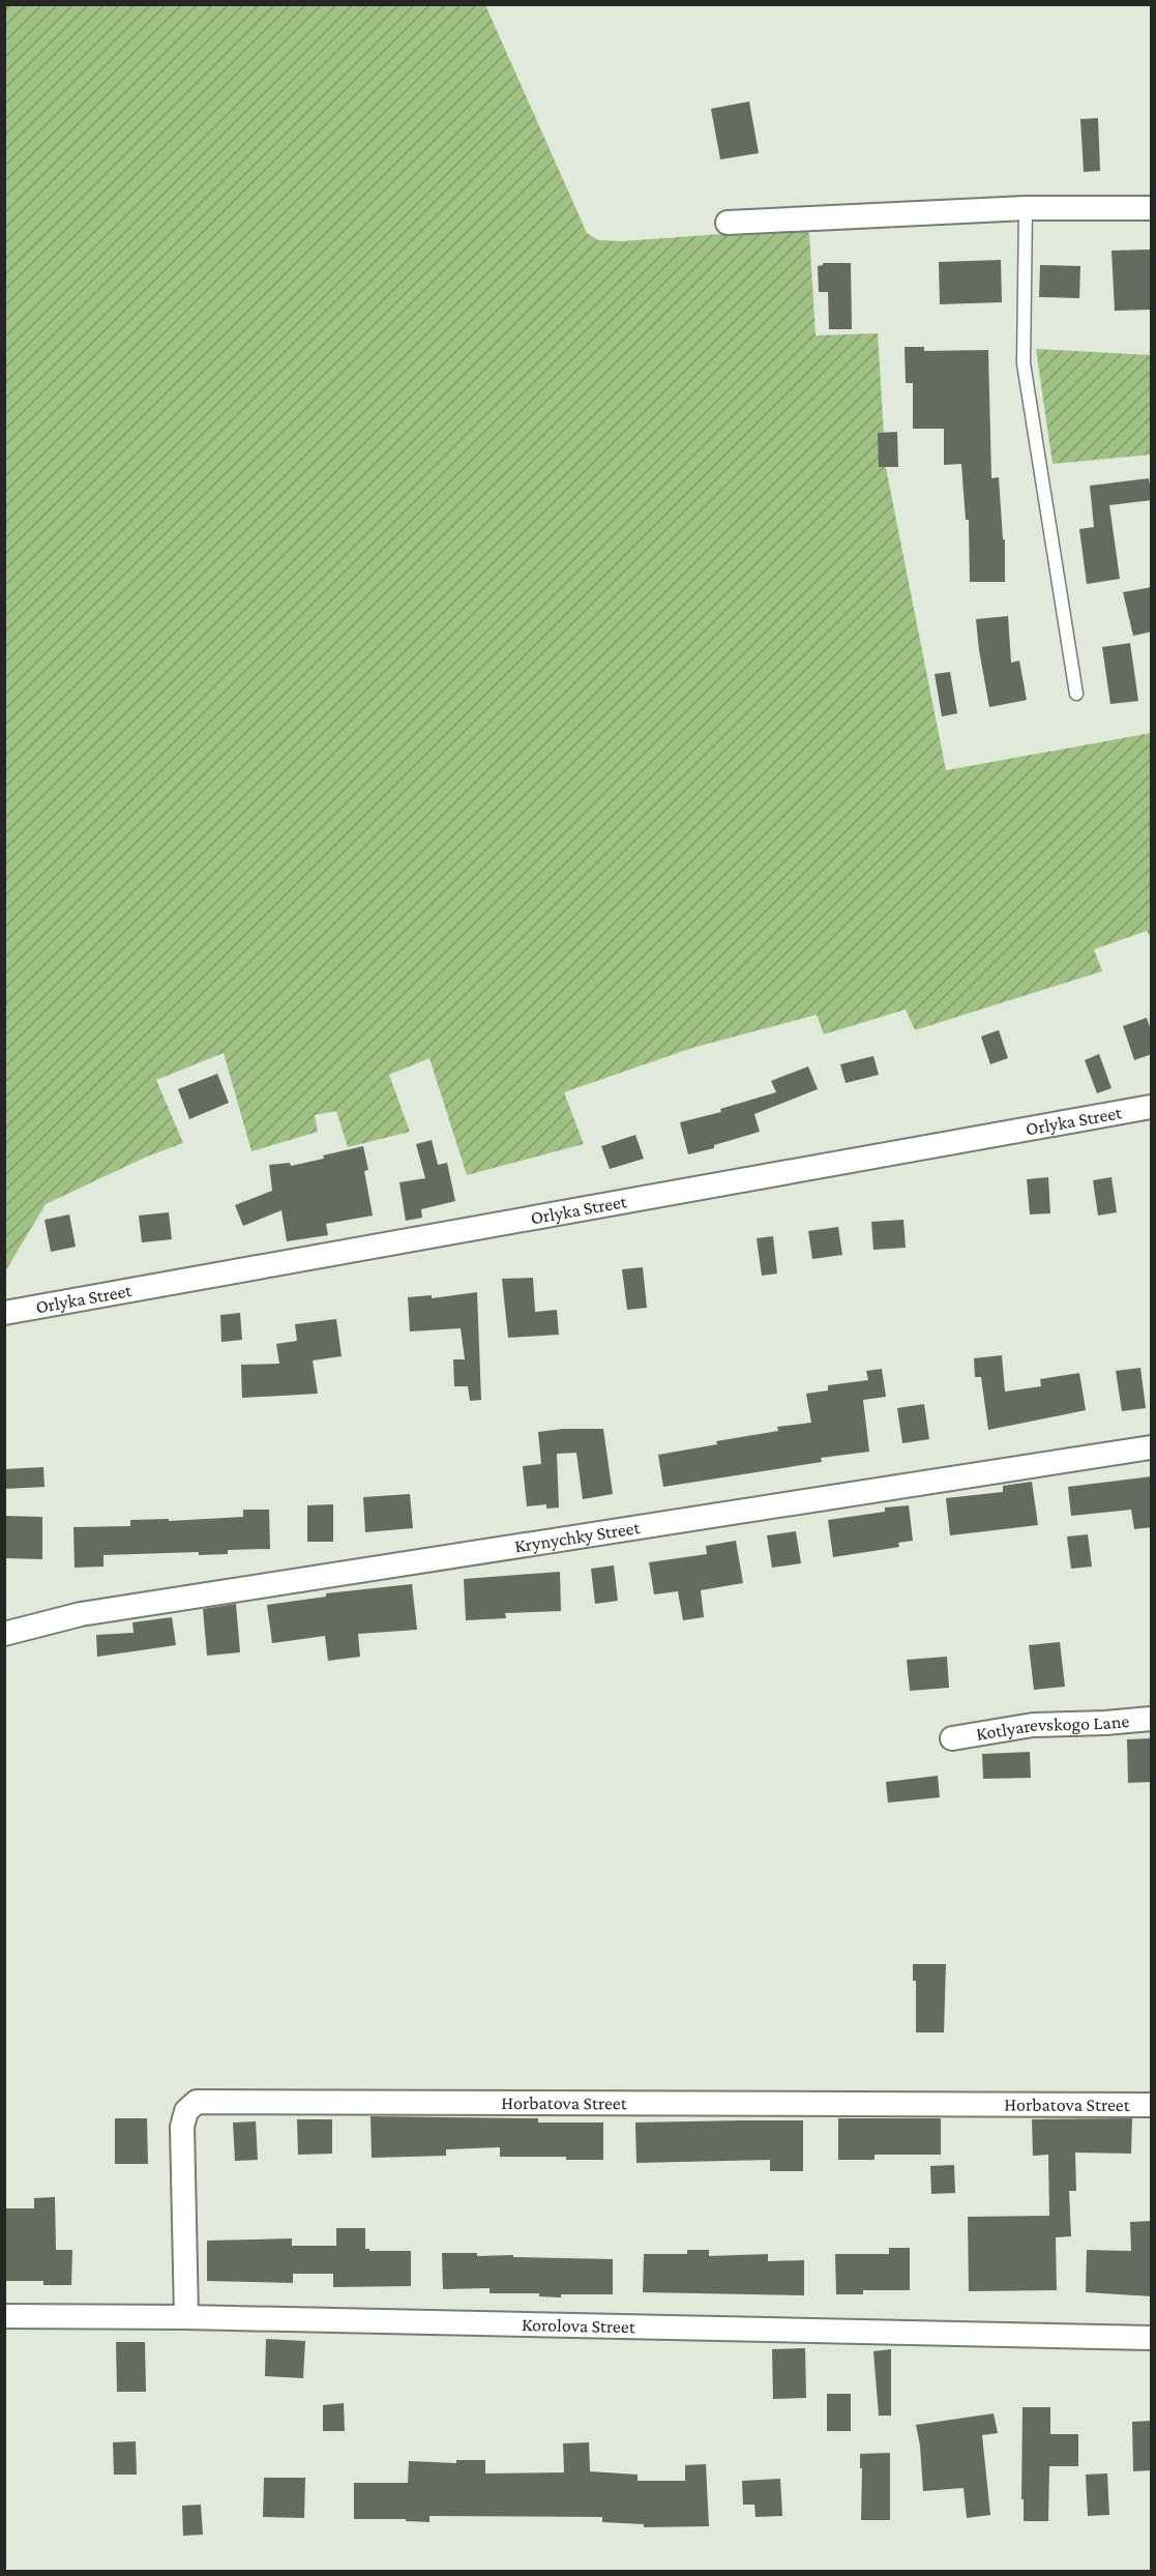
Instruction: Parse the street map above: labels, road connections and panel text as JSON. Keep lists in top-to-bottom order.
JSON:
{
  "streets": {
    "street": [
      "Orlyka Street",
      "Krynychky Street",
      "Kotlyarevskogo Lane",
      "Horbatova Street",
      "Korolova Street"
    ]
  },
  "crossings": [
    ["Horbatova Street", "Korolova Street"]
  ]
}
